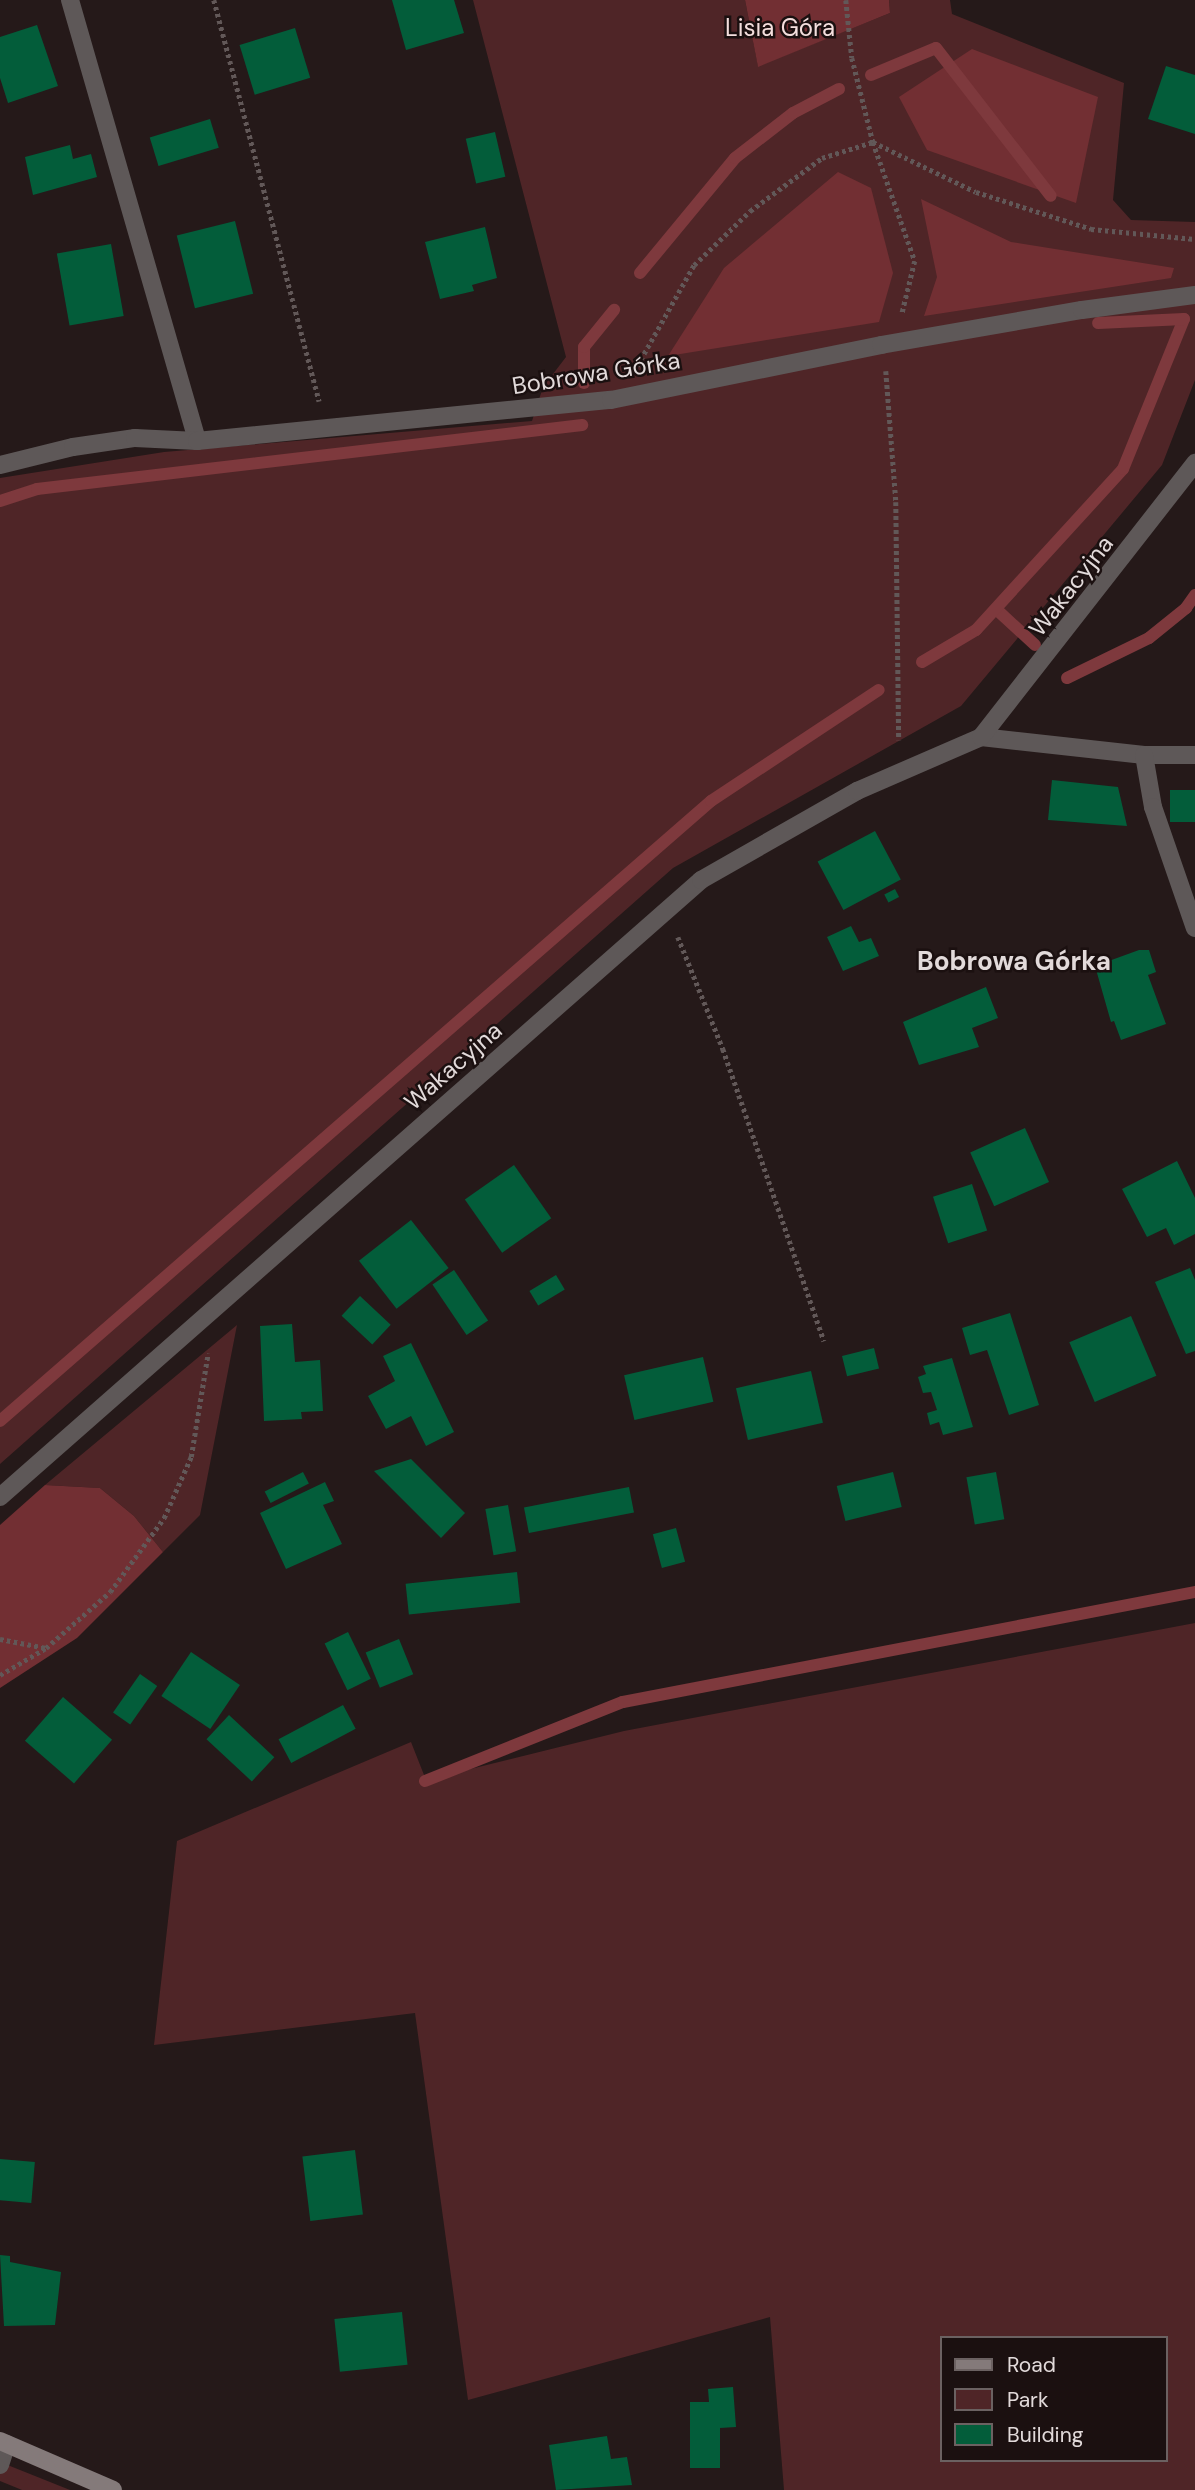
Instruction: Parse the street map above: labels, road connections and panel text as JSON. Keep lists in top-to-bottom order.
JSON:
{
  "streets": {
    "street": ["Bobrowa Górka", "Wakacyjna"]
  },
  "districts": ["Bobrowa Górka"],
  "parks": ["Lisia Góra"],
  "legend": ["Road", "Park", "Building"]
}
